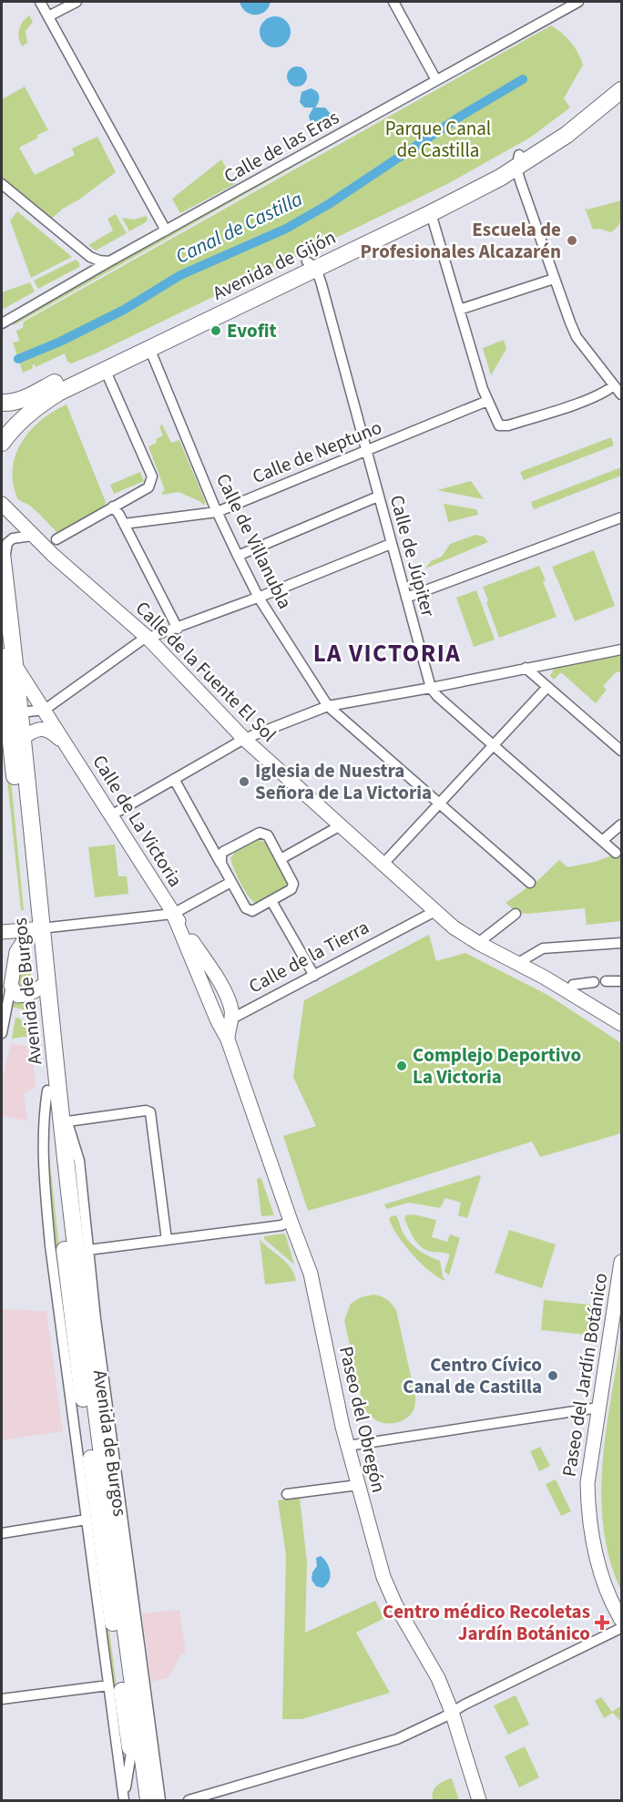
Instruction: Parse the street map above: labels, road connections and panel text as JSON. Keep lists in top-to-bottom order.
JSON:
{
  "streets": {
    "highway": ["Avenida de Gijón", "Avenida de Burgos"],
    "street": [
      "Calle de las Eras",
      "Calle de Neptuno",
      "Calle de Villanubla",
      "Calle de Júpiter",
      "Calle de la Fuente El Sol",
      "Calle de La Victoria",
      "Calle de la Tierra",
      "Paseo del Jardín Botánico",
      "Paseo del Obregón"
    ]
  },
  "crossings": [
    ["Avenida de Gijón", "Calle de Villanubla"],
    ["Avenida de Gijón", "Calle de Júpiter"],
    ["Calle de Neptuno", "Calle de Villanubla"],
    ["Calle de Neptuno", "Calle de Júpiter"],
    ["Calle de la Fuente El Sol", "Calle de la Tierra"],
    ["Calle de La Victoria", "Calle de la Tierra"],
    ["Calle de La Victoria", "Avenida de Burgos"],
    ["Calle de La Victoria", "Paseo del Obregón"]
  ],
  "districts": ["LA VICTORIA"],
  "water": ["Canal de Castilla"],
  "parks": ["Parque Canal de Castilla"],
  "places": {
    "other": [
      "Escuela de Profesionales Alcazarén",
      "Evofit",
      "Iglesia de Nuestra Señora de La Victoria",
      "Complejo Deportivo La Victoria",
      "Centro Cívico Canal de Castilla"
    ],
    "health": ["Centro médico Recoletas Jardín Botánico"]
  }
}
